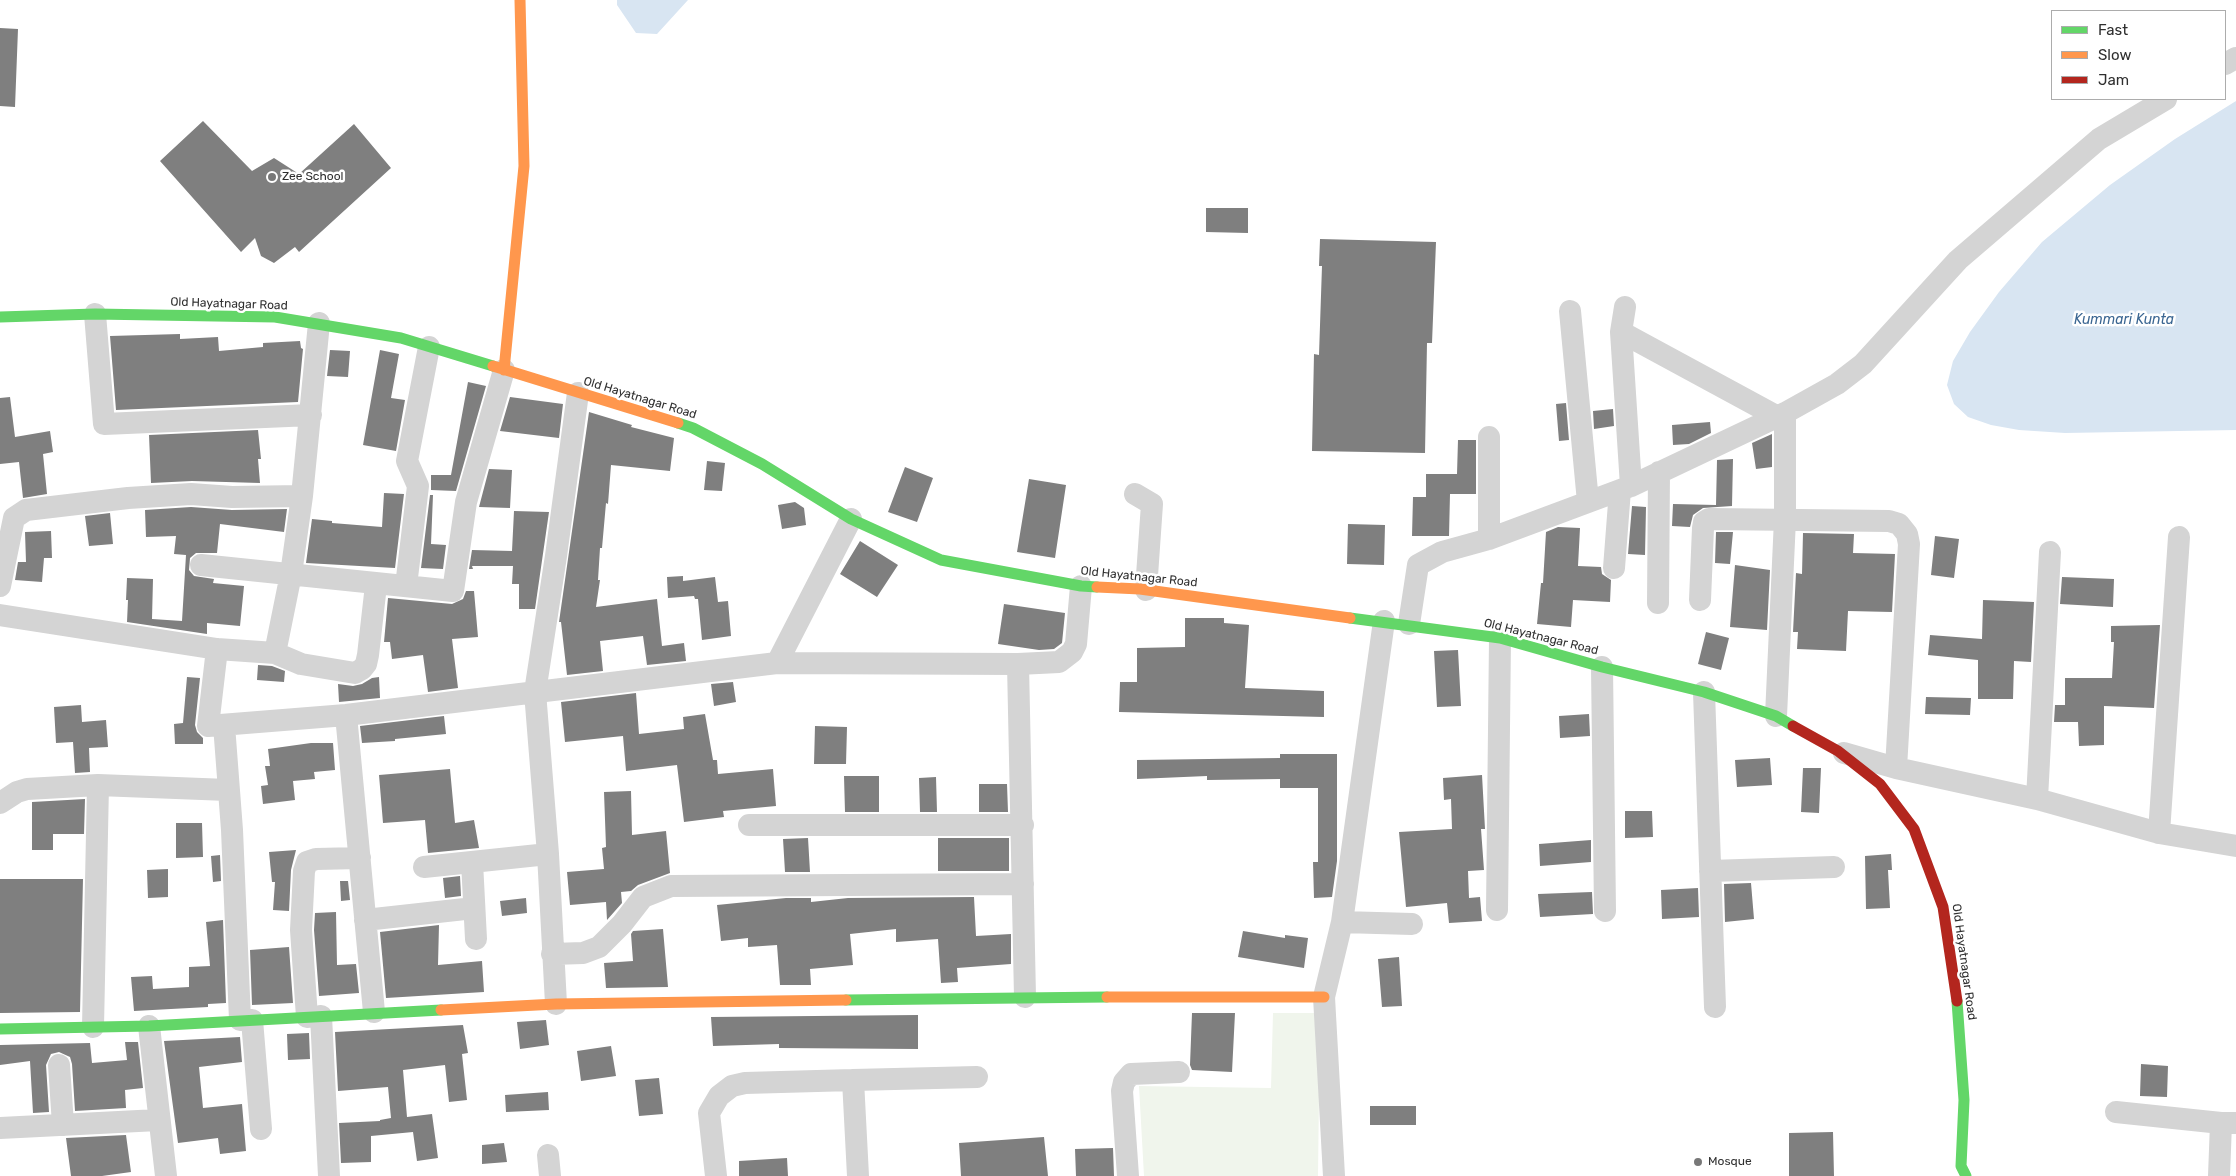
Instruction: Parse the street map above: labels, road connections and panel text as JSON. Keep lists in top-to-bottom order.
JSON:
{
  "streets": {
    "street": ["Old Hayatnagar Road"]
  },
  "water": ["Kummari Kunta"],
  "places": ["Zee School", "Mosque"],
  "legend": ["Fast", "Slow", "Jam"]
}
